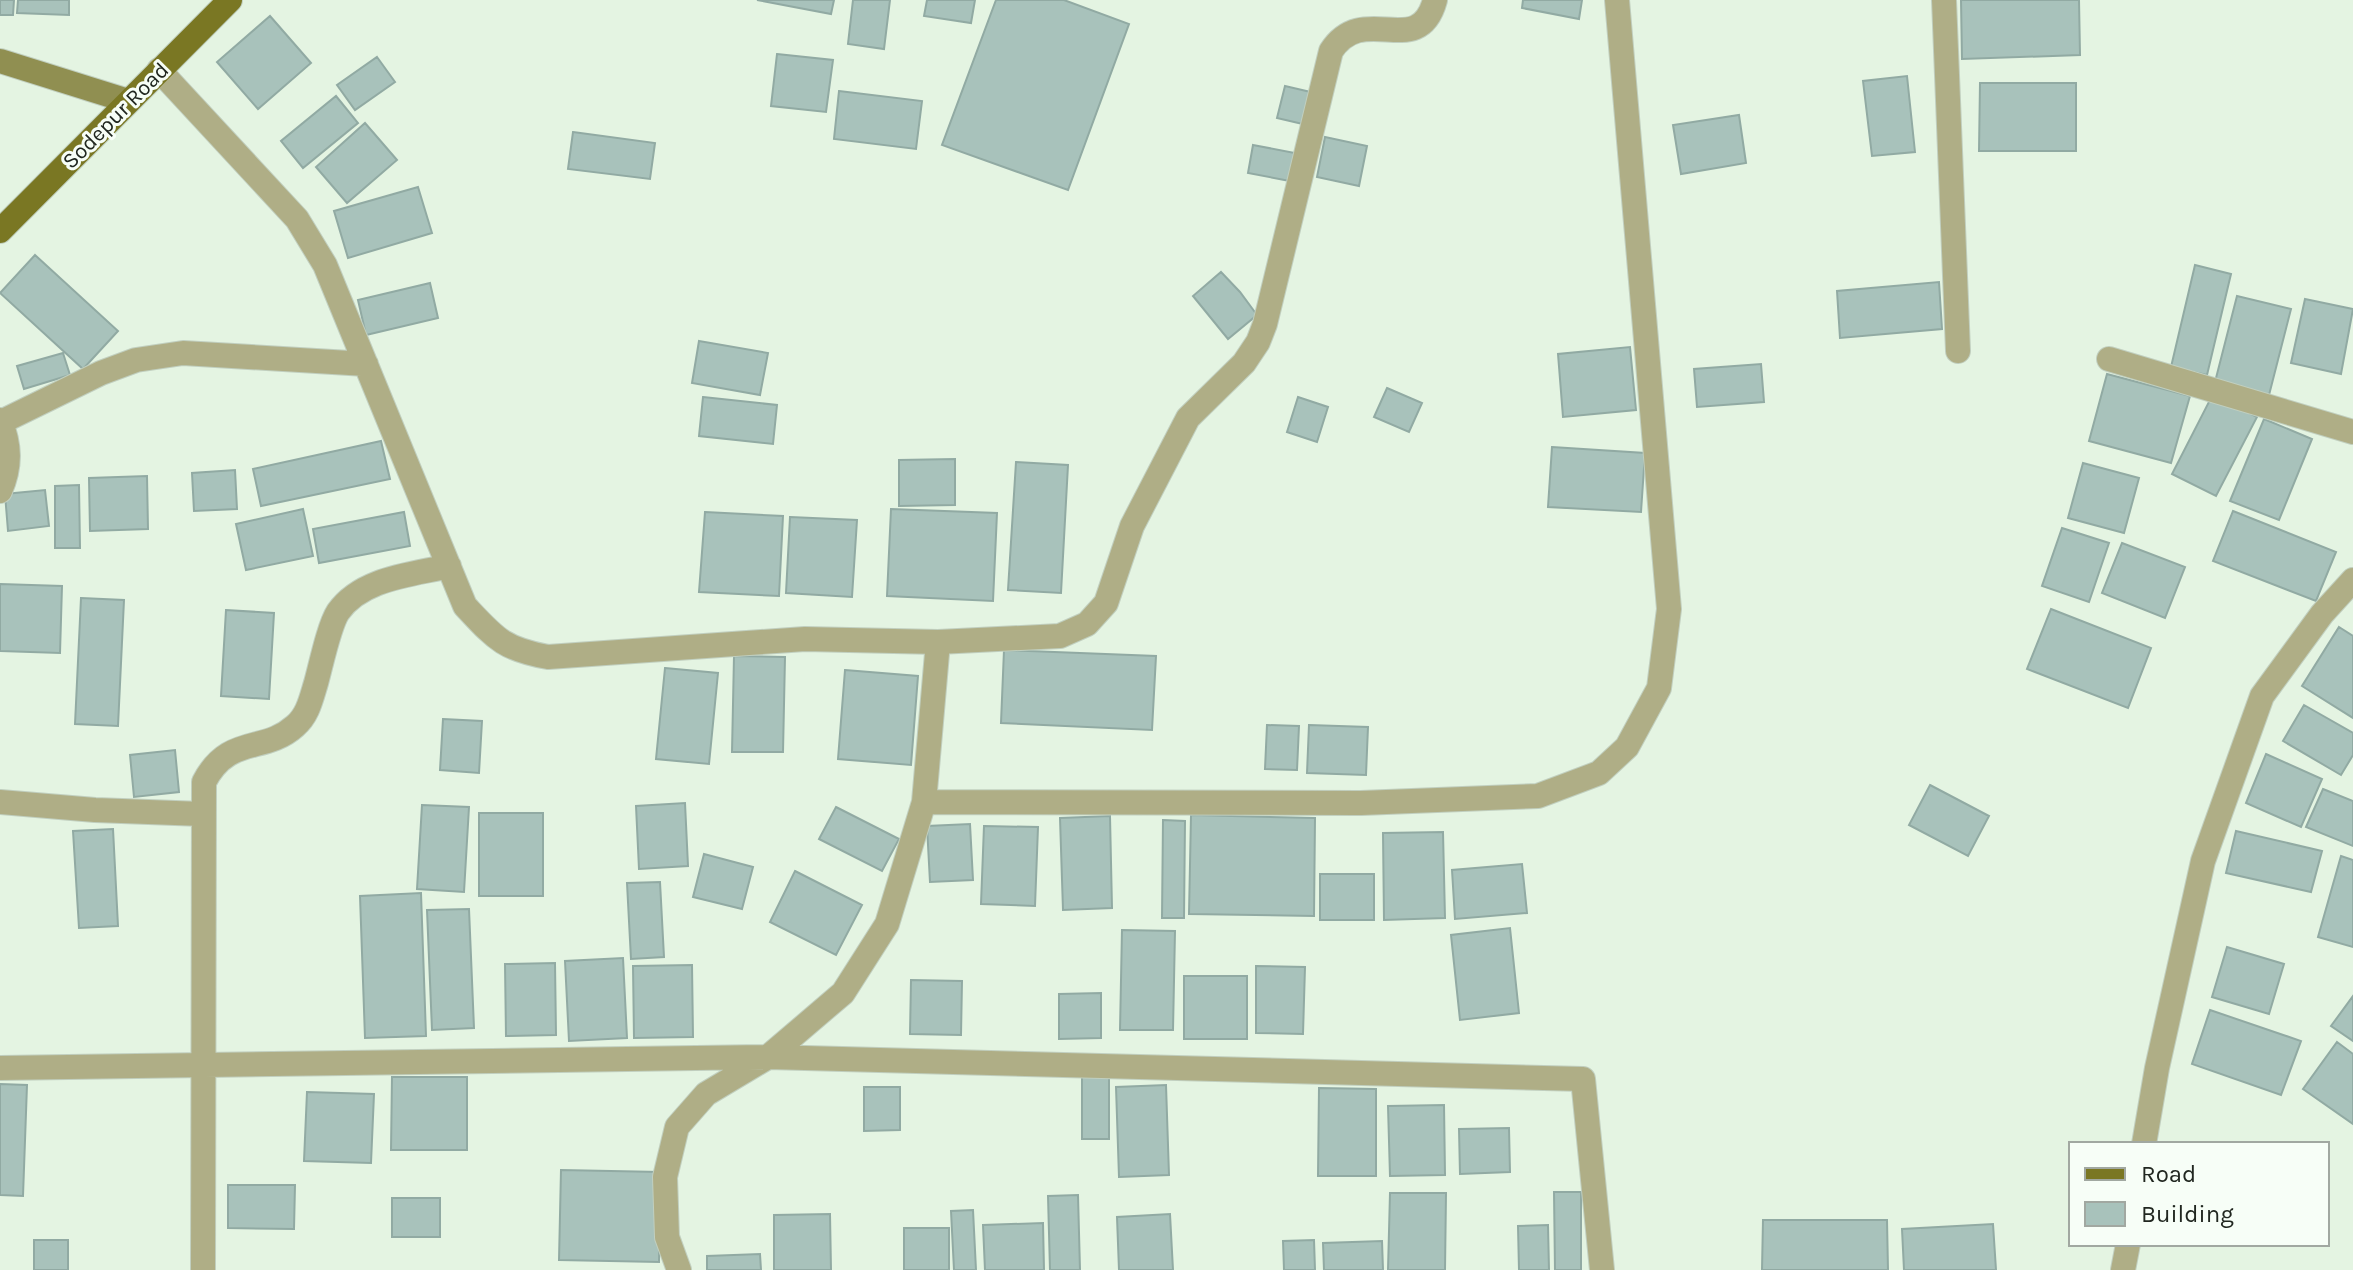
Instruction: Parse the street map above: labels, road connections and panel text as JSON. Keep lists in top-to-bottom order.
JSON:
{
  "streets": {
    "main road": ["Sodepur Road"]
  },
  "legend": ["Road", "Building"]
}
